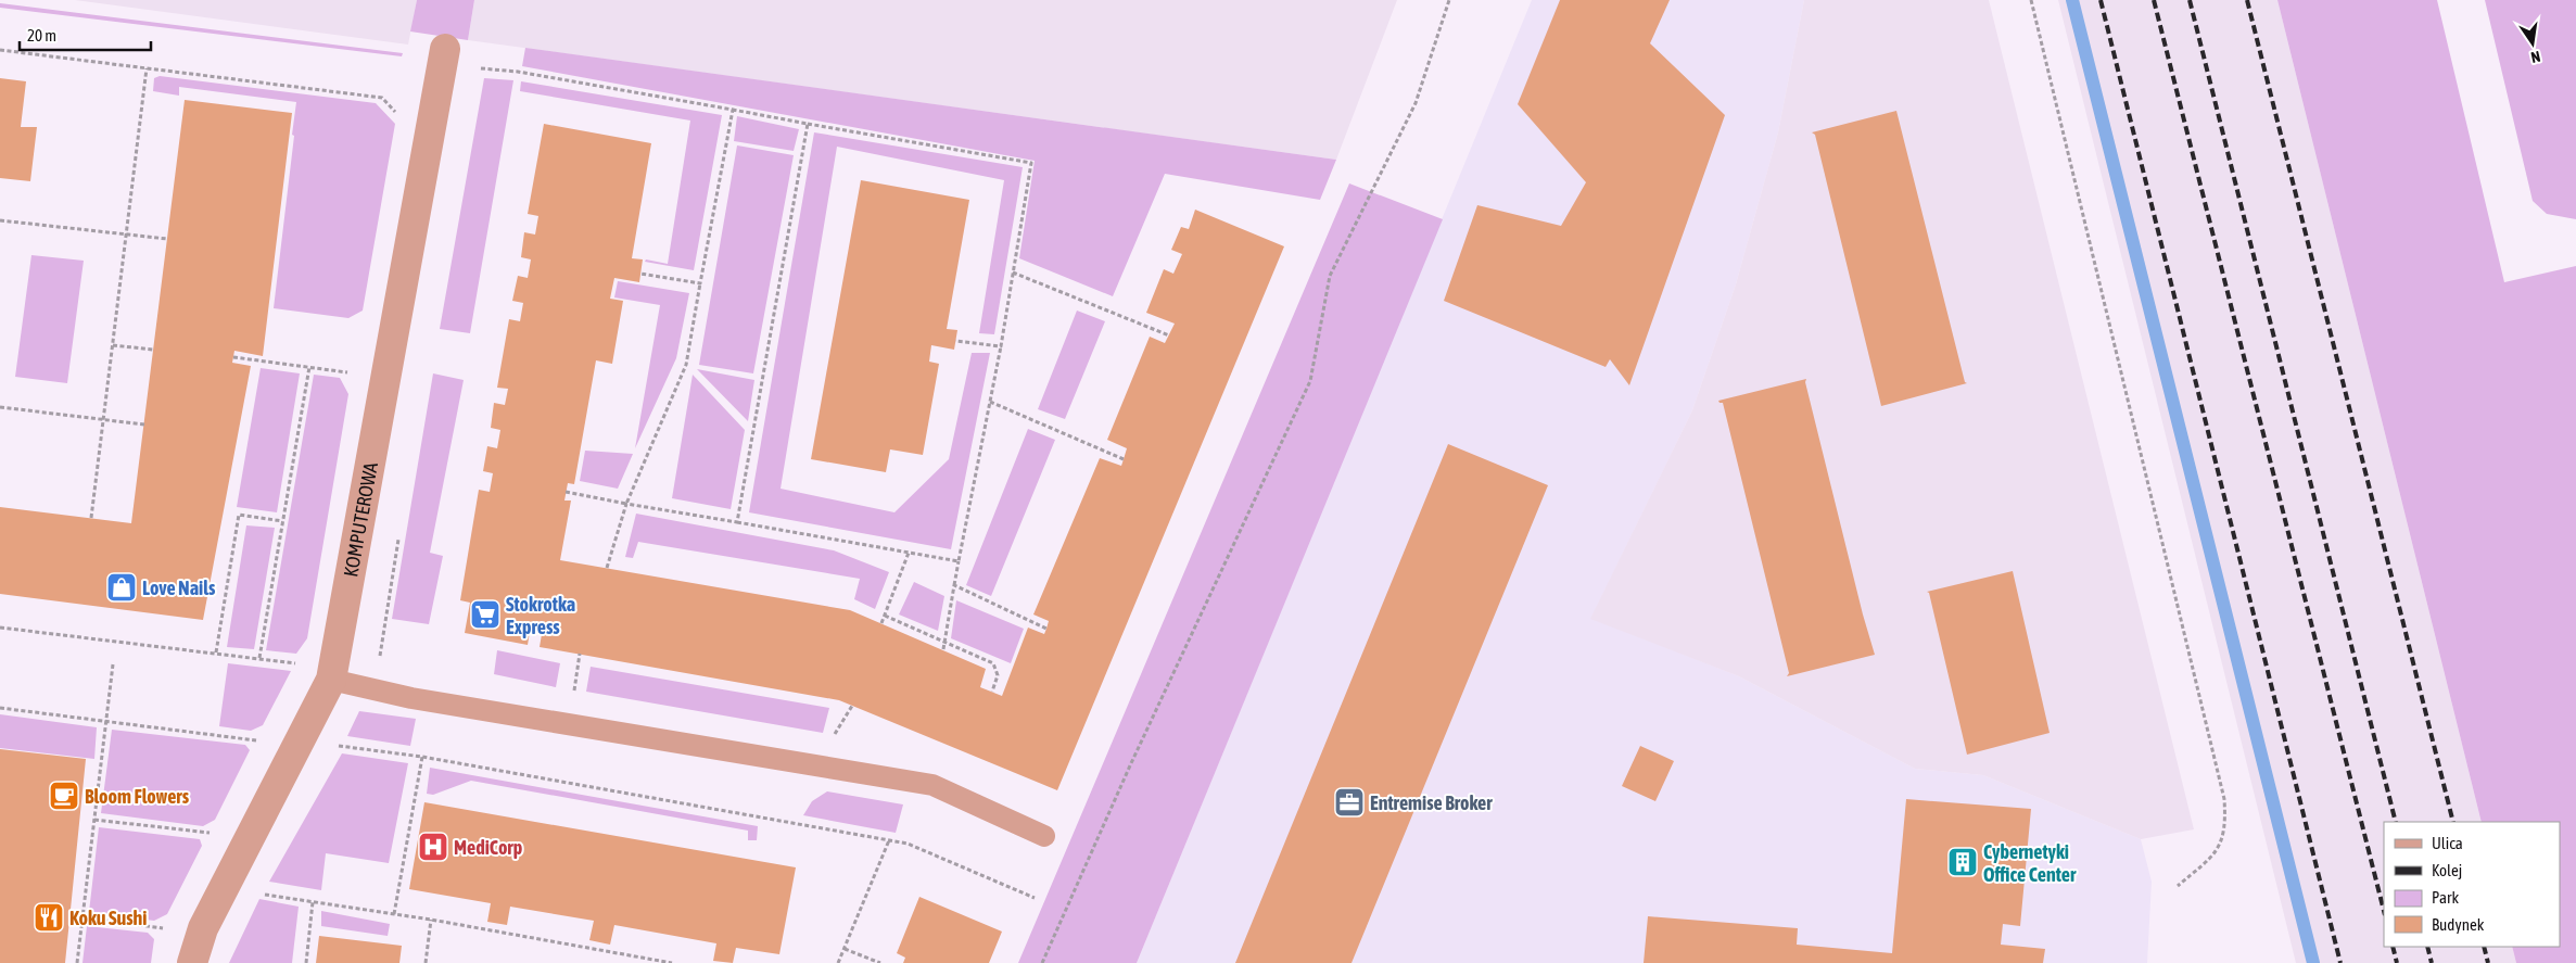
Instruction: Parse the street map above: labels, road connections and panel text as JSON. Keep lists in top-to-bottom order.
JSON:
{
  "streets": {
    "street": ["KOMPUTEROWA"]
  },
  "places": {
    "shop": ["Love Nails"],
    "supermarket": ["Stokrotka Express"],
    "cafe": ["Bloom Flowers"],
    "office": ["Entremise Broker"],
    "hospital": ["MediCorp"],
    "building": ["Cybernetyki Office Center"],
    "restaurant": ["Koku Sushi"]
  },
  "legend": [
    "Ulica",
    "Kolej",
    "Park",
    "Budynek"
  ],
  "scale_bar": "20 m",
  "north": "bottom"
}
